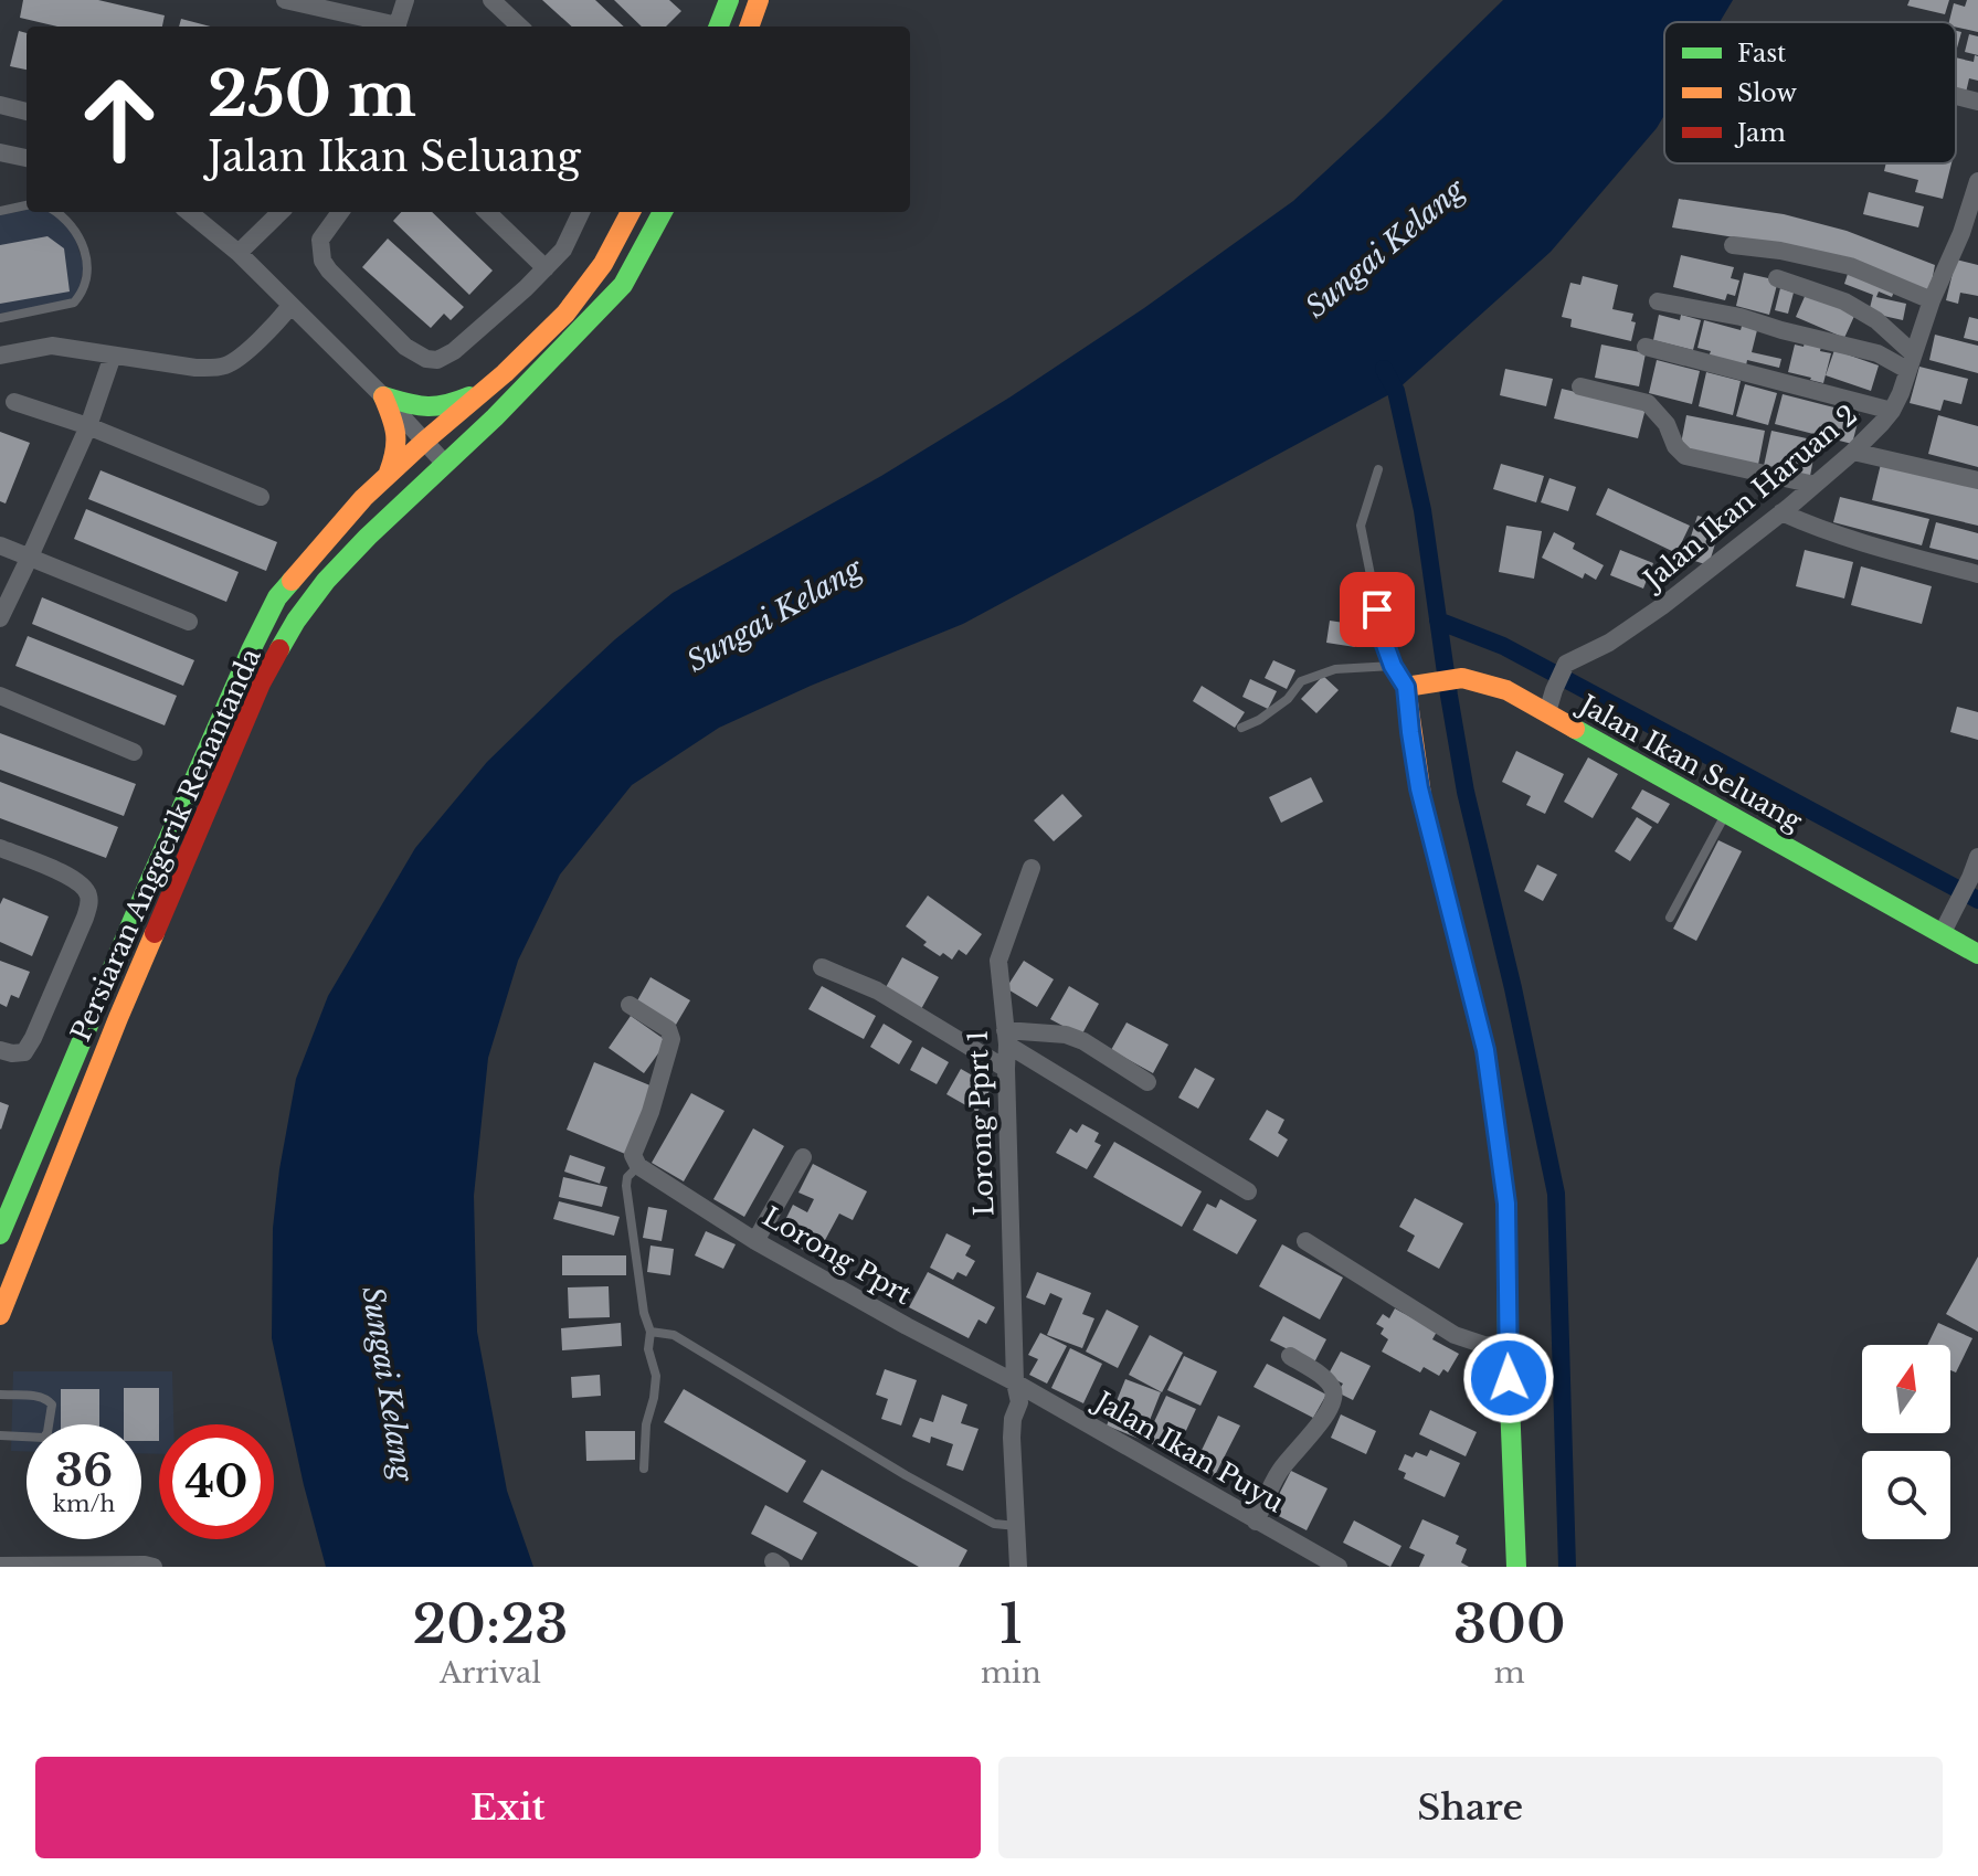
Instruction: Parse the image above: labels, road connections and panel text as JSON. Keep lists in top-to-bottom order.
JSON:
{
  "streets": {
    "main road": ["Jalan Ikan Seluang", "Persiaran Anggerik Renantanda"],
    "street": [
      "Jalan Ikan Haruan 2",
      "Lorong Pprt 1",
      "Lorong Pprt",
      "Jalan Ikan Puyu"
    ]
  },
  "crossings": [
    ["Jalan Ikan Haruan 2", "Jalan Ikan Seluang"],
    ["Lorong Pprt 1", "Lorong Pprt"],
    ["Lorong Pprt 1", "Jalan Ikan Puyu"],
    ["Lorong Pprt", "Jalan Ikan Puyu"]
  ],
  "water": ["Sungai Kelang"],
  "legend": ["Fast", "Slow", "Jam"],
  "north": "top",
  "page": {
    "turn": ["250 m", "Jalan Ikan Seluang"],
    "speed": "36 km/h",
    "limit": "40",
    "eta": [
      "20:23",
      "Arrival",
      "1",
      "min",
      "300",
      "m"
    ],
    "buttons": ["Exit", "Share"]
  }
}
